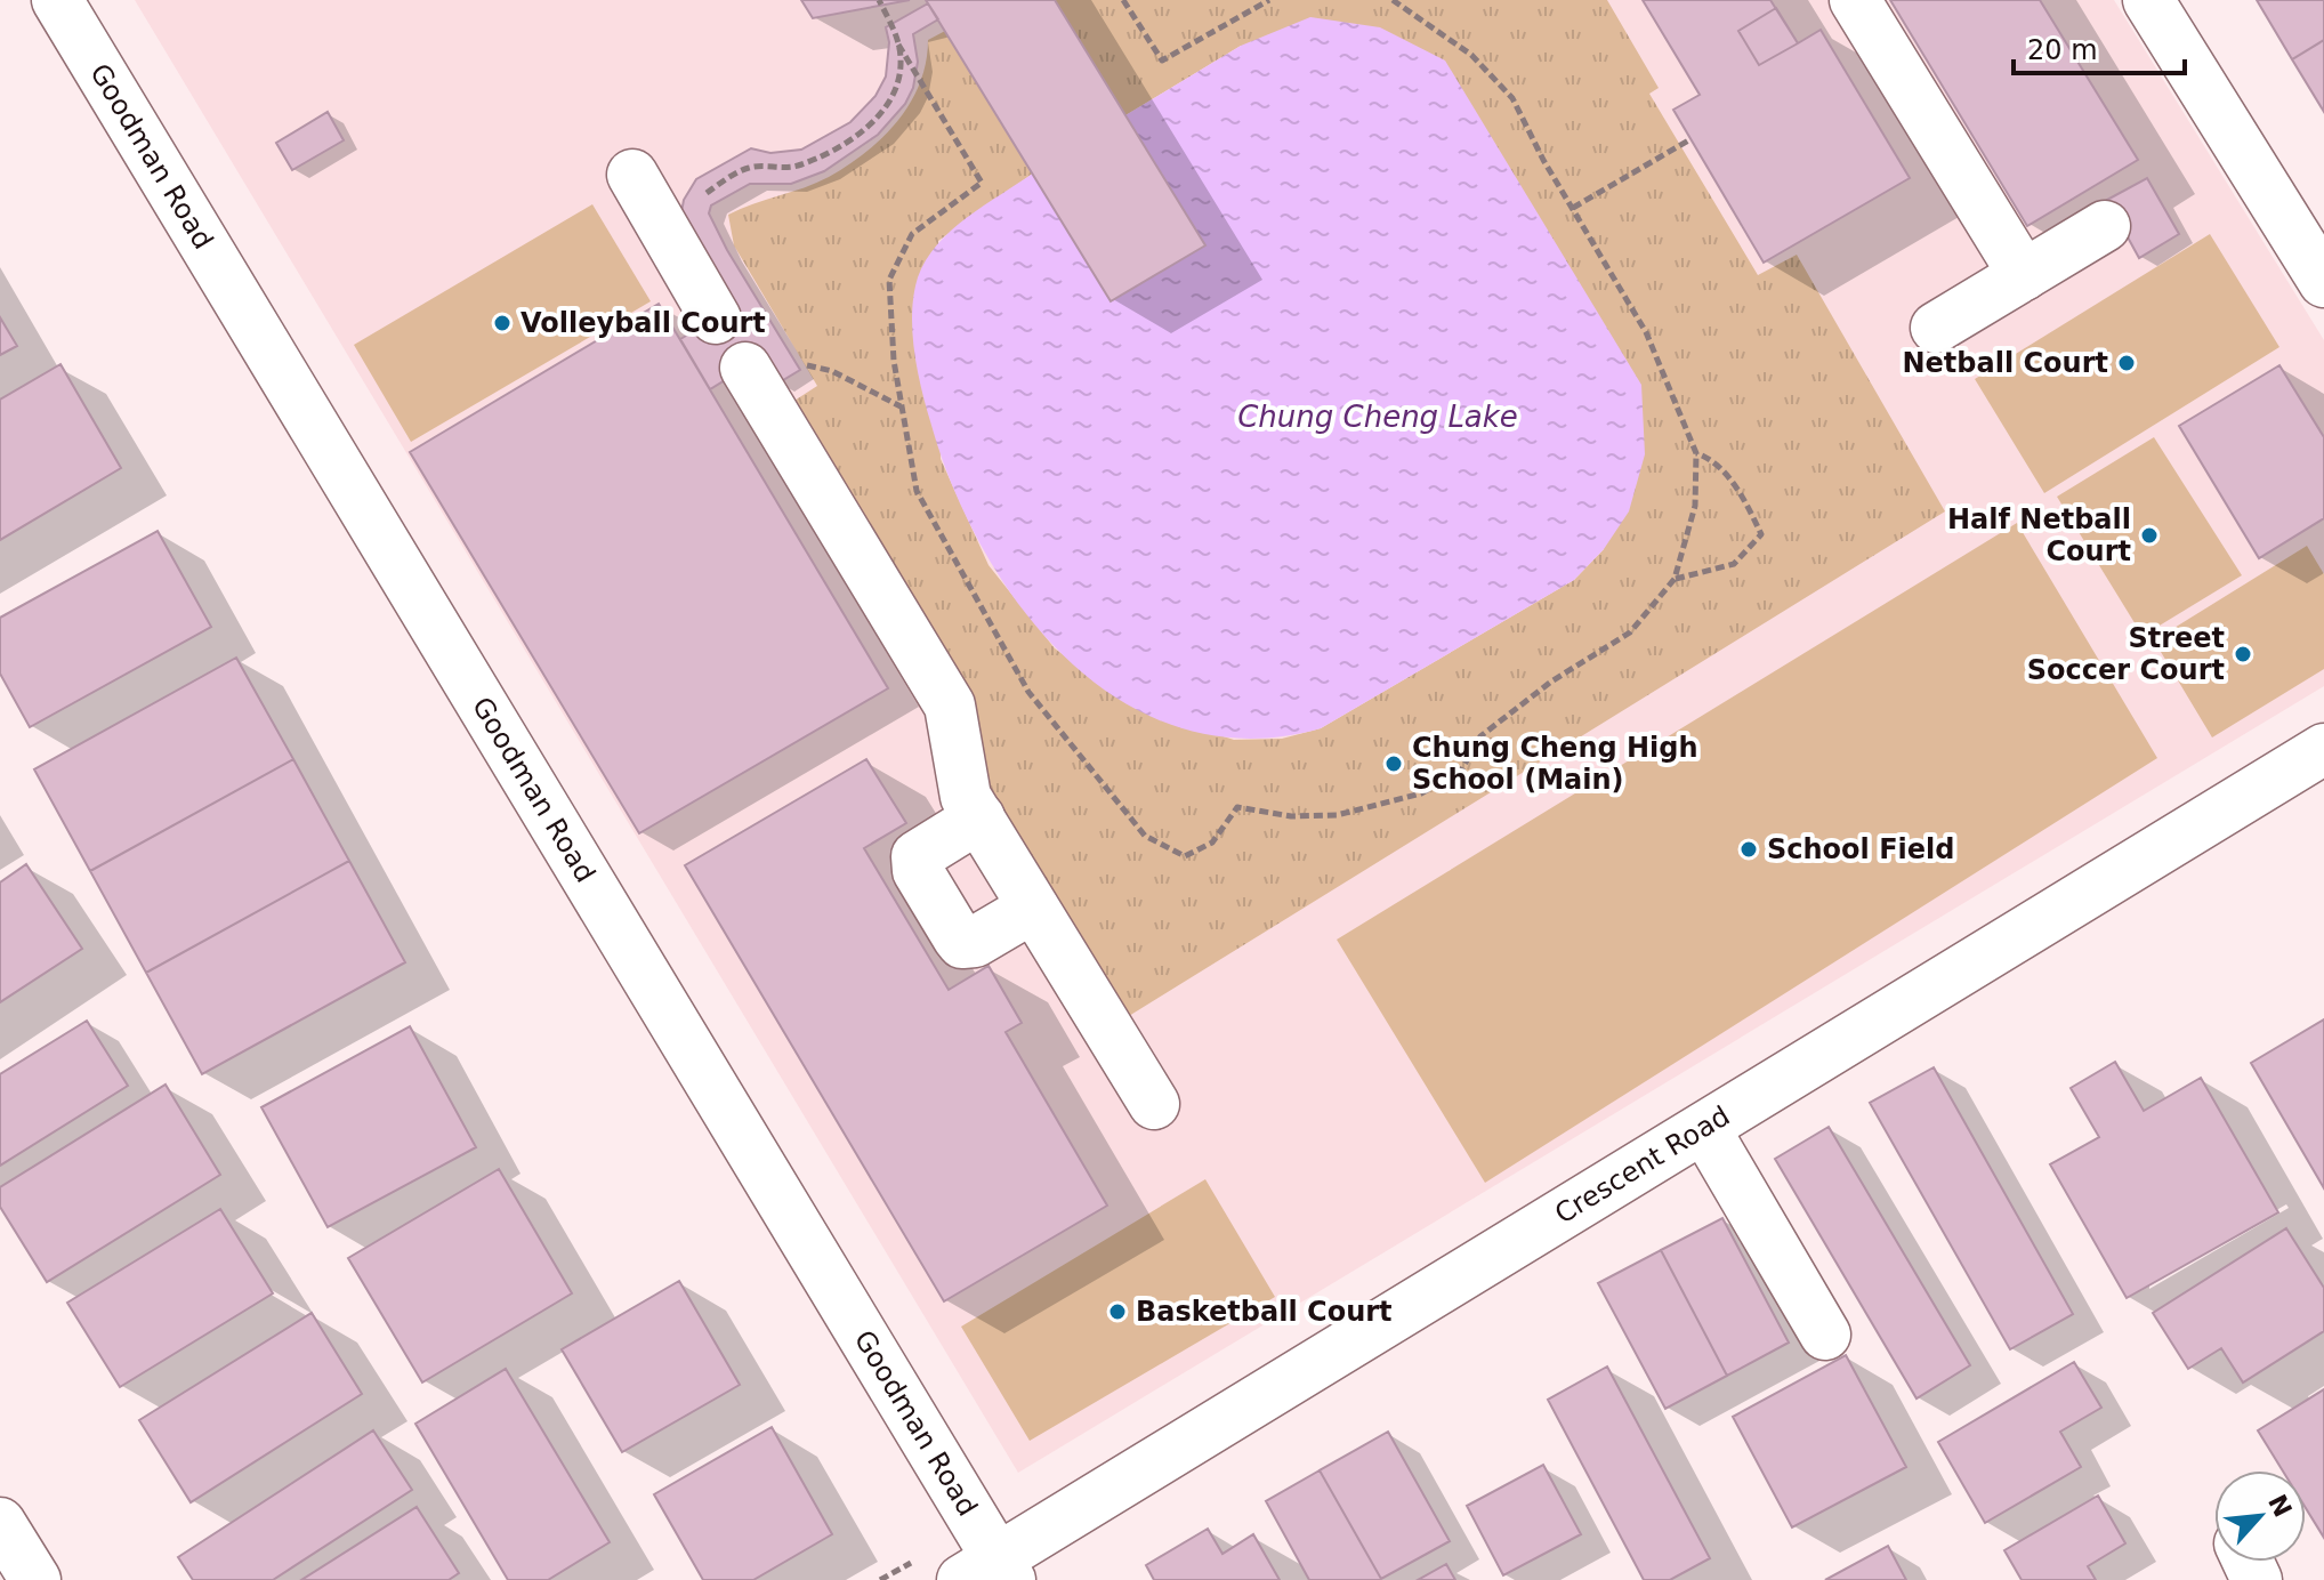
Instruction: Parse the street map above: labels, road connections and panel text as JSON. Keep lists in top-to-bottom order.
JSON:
{
  "streets": {
    "street": ["Goodman Road", "Crescent Road"]
  },
  "crossings": [
    ["Goodman Road", "Crescent Road"]
  ],
  "water": ["Chung Cheng Lake"],
  "places": [
    "Volleyball Court",
    "Netball Court",
    "Half Netball Court",
    "Street Soccer Court",
    "Chung Cheng High School (Main)",
    "School Field",
    "Basketball Court"
  ],
  "scale_bar": "20 m",
  "north": "top right"
}
